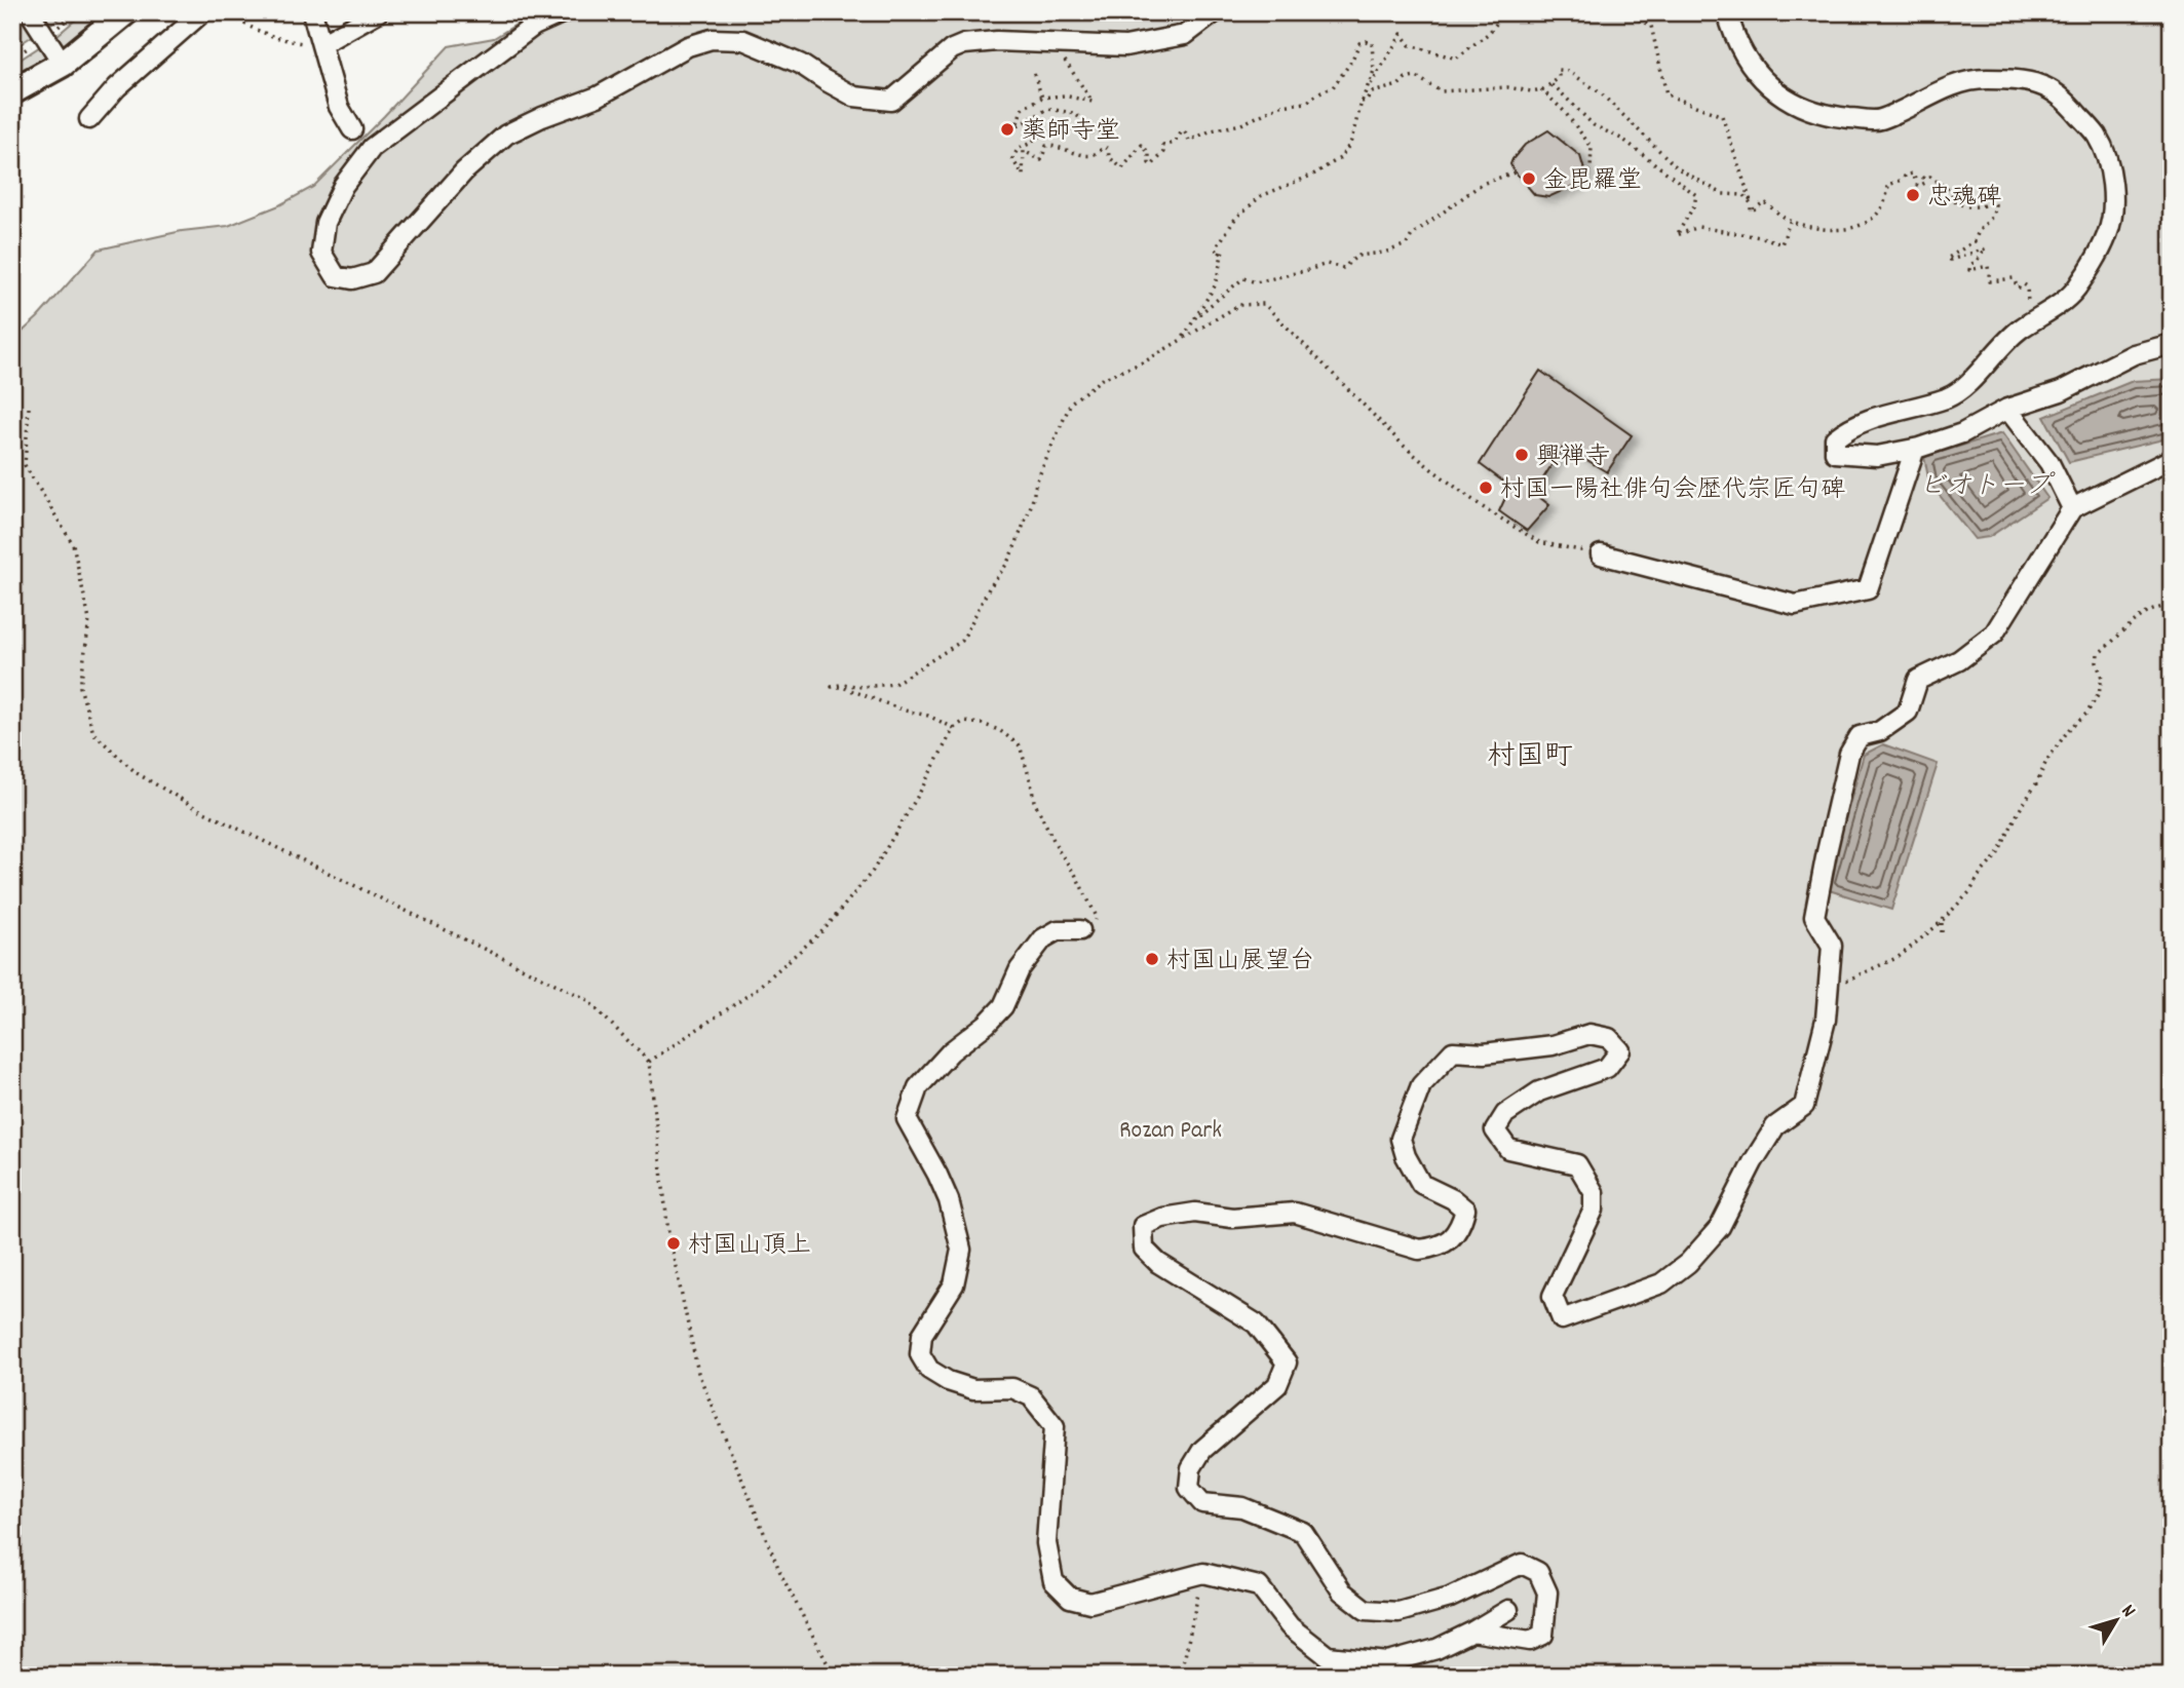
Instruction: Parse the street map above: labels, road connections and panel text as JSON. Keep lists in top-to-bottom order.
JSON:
{
  "districts": ["村国町"],
  "water": ["ビオトープ"],
  "parks": ["Rozan Park"],
  "places": [
    "薬師寺堂",
    "金毘羅堂",
    "忠魂碑",
    "興禅寺",
    "村国一陽社俳句会歴代宗匠句碑",
    "村国山展望台",
    "村国山頂上"
  ],
  "north": "top right"
}
